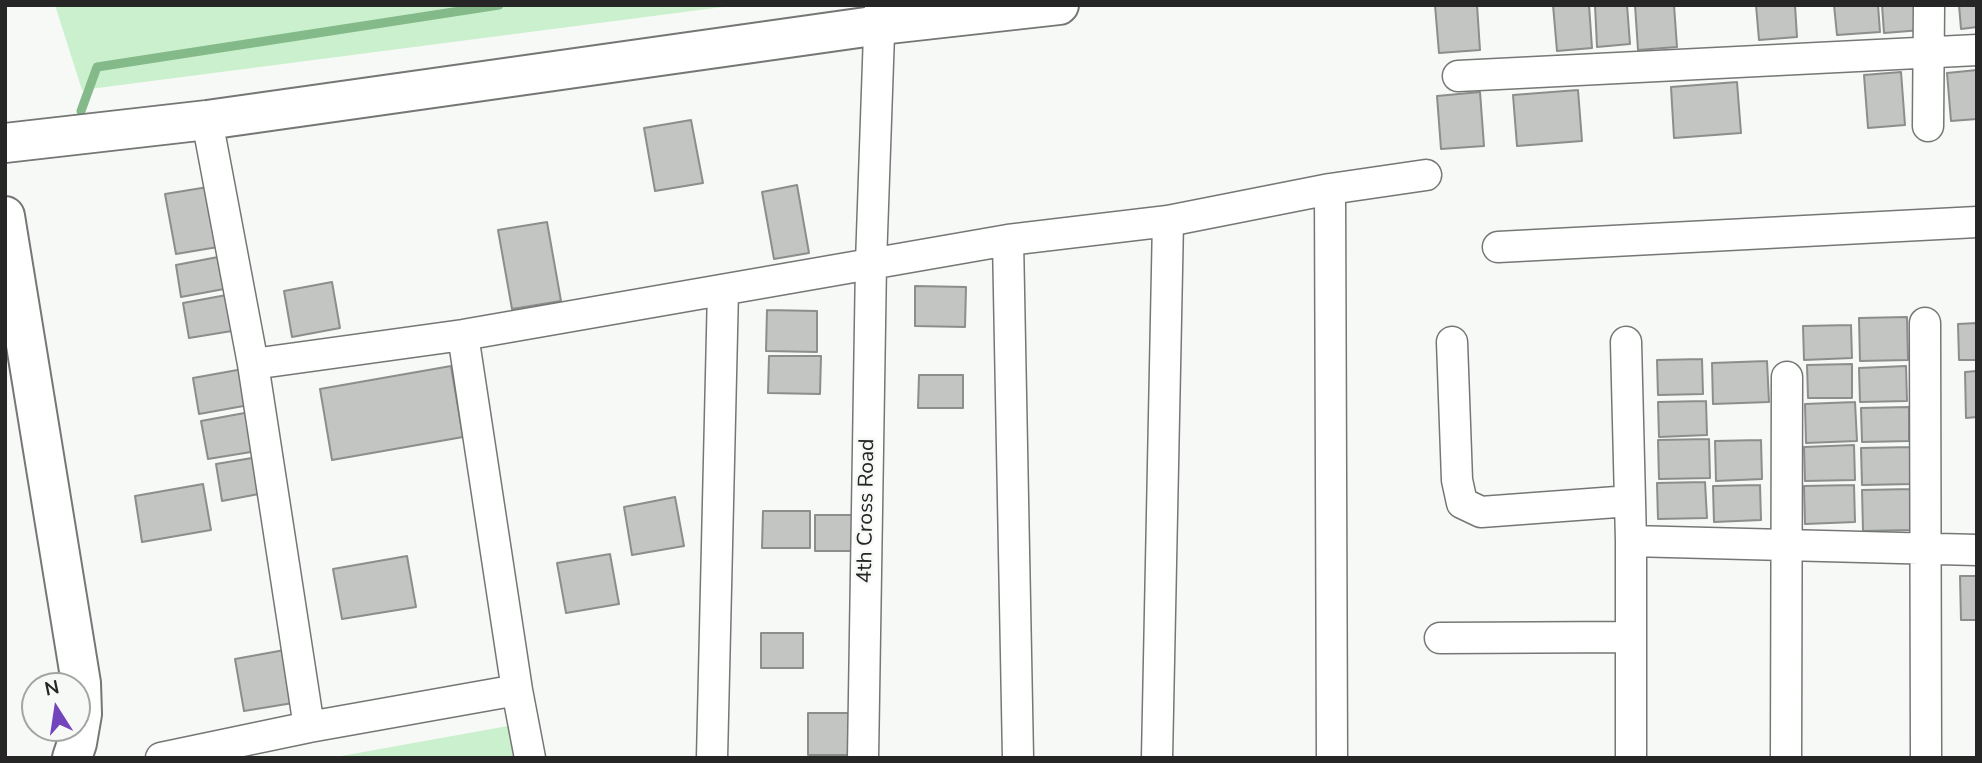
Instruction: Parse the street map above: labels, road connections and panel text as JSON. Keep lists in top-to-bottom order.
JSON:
{
  "streets": {
    "street": ["4th Cross Road"]
  },
  "north": "top"
}
